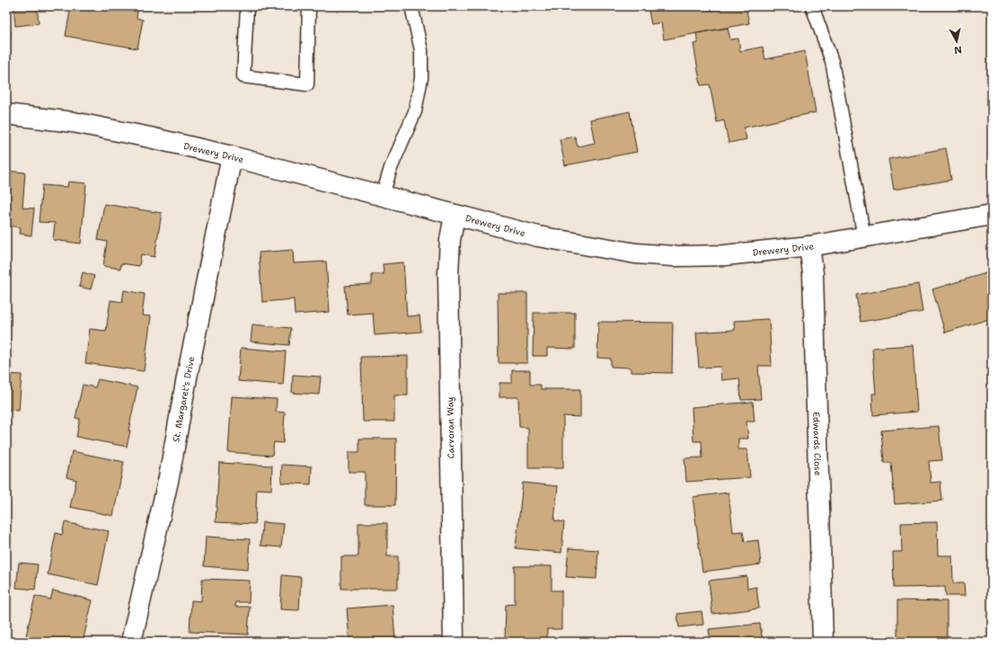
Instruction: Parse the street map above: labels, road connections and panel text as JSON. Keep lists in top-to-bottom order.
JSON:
{
  "streets": {
    "street": [
      "Drewery Drive",
      "St. Margaret's Drive",
      "Carvoran Way",
      "Edwards Close"
    ]
  },
  "crossings": [
    ["Drewery Drive", "St. Margaret's Drive"],
    ["Drewery Drive", "Carvoran Way"],
    ["Drewery Drive", "Edwards Close"]
  ],
  "north": "bottom"
}
